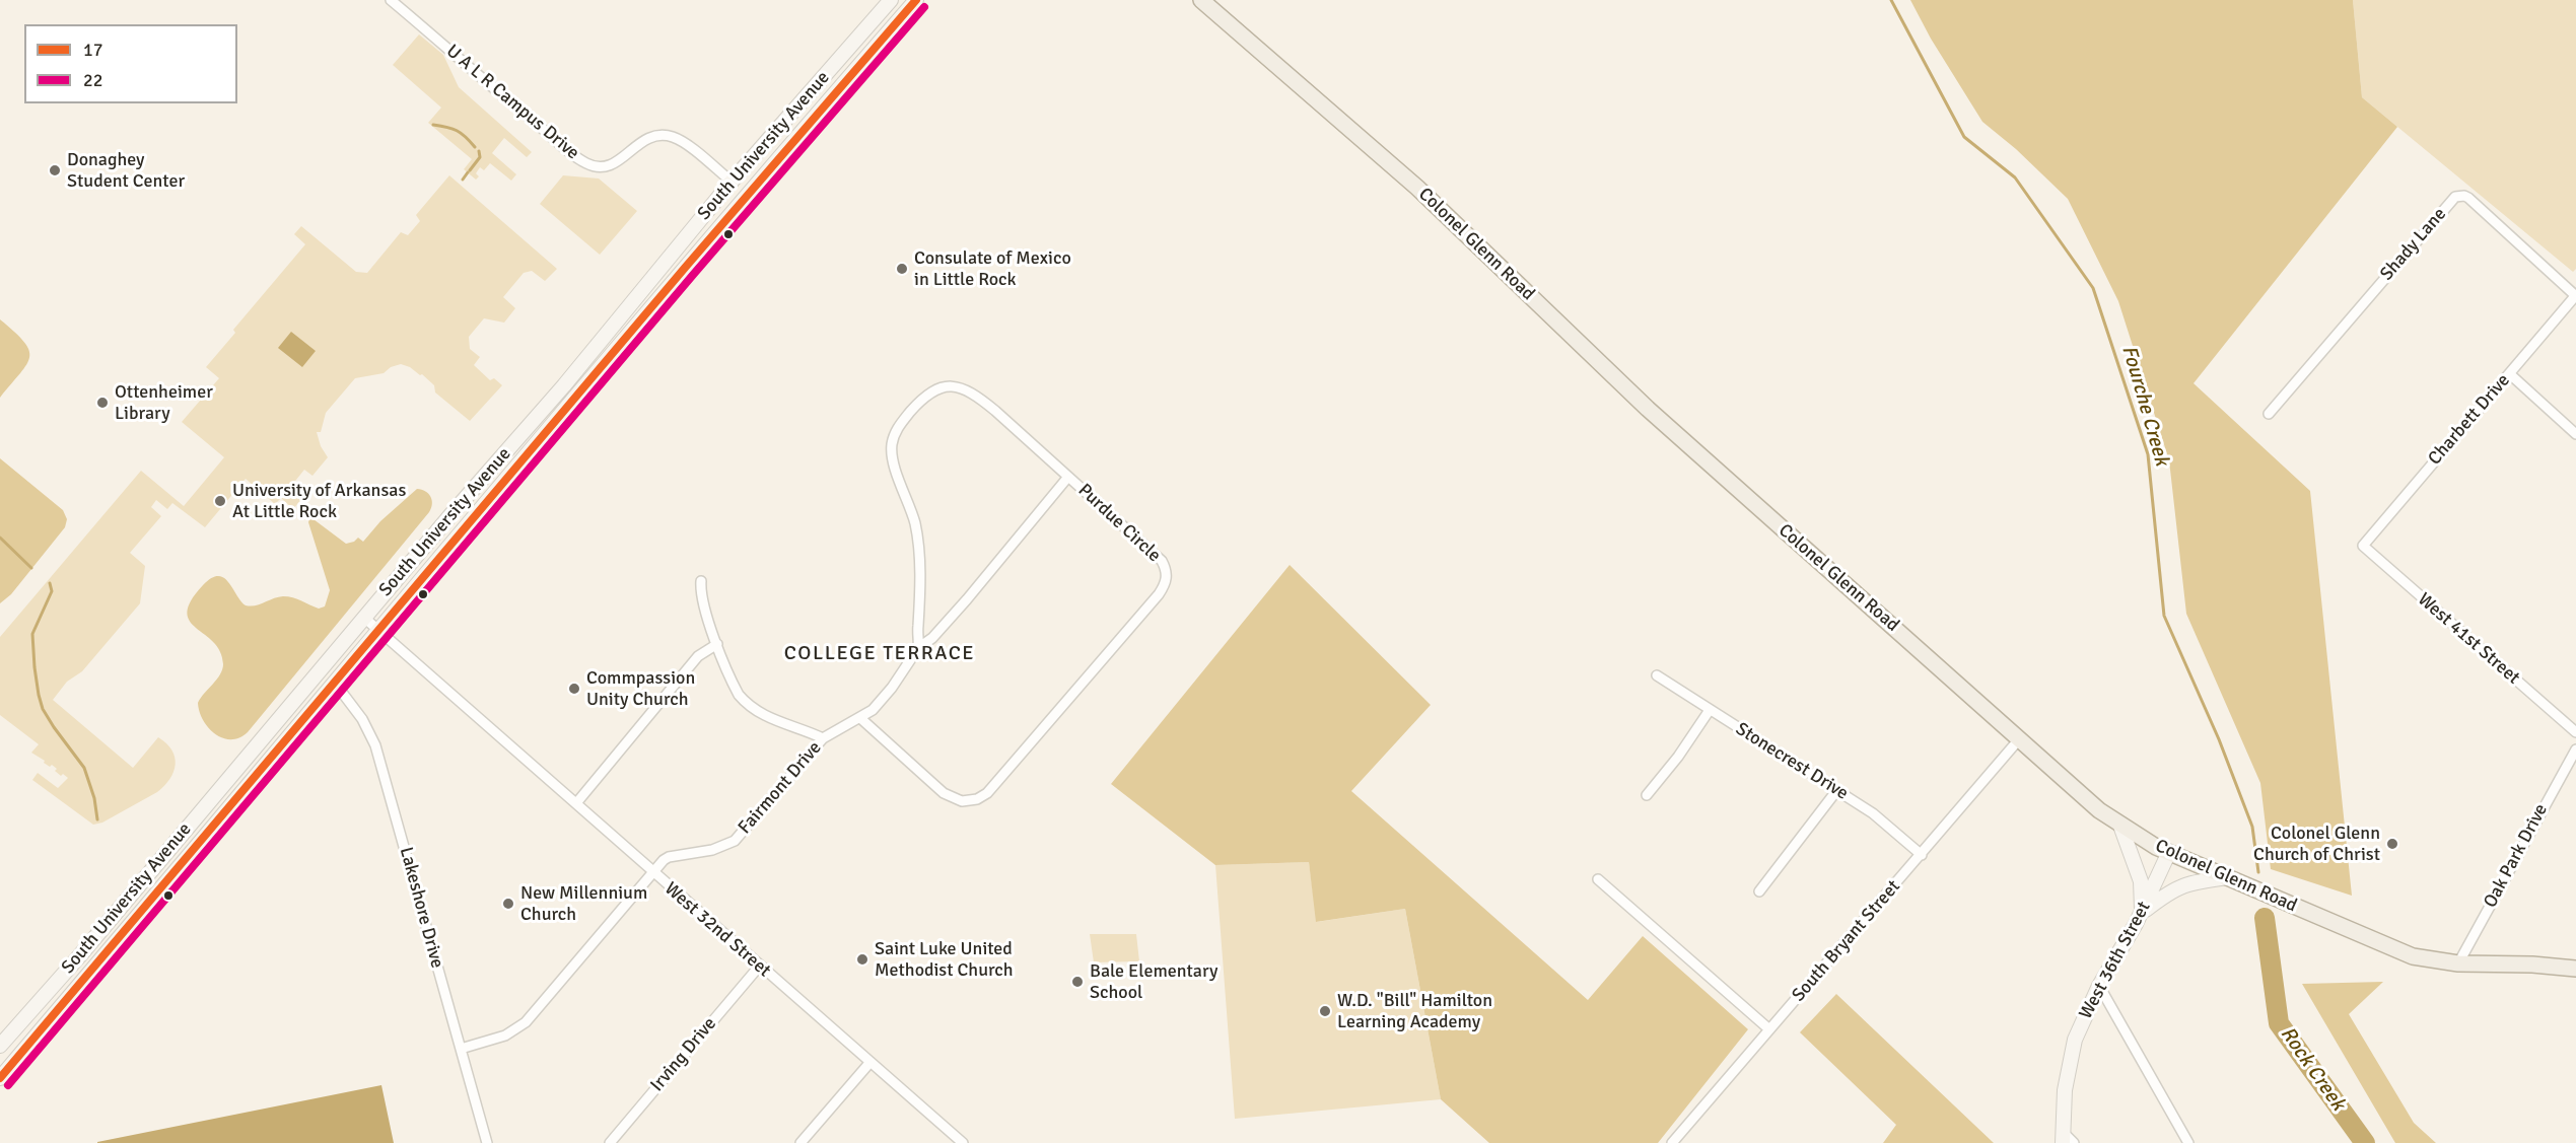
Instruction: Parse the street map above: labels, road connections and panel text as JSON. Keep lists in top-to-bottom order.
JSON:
{
  "streets": {
    "main road": ["South University Avenue", "Colonel Glenn Road", "West 36th Street"],
    "street": [
      "U A L R Campus Drive",
      "Shady Lane",
      "Charbett Drive",
      "Purdue Circle",
      "West 41st Street",
      "Stonecrest Drive",
      "Fairmont Drive",
      "Oak Park Drive",
      "Lakeshore Drive",
      "West 32nd Street",
      "South Bryant Street",
      "Irving Drive"
    ]
  },
  "crossings": [
    ["U A L R Campus Drive", "South University Avenue"],
    ["South University Avenue", "Lakeshore Drive"],
    ["South University Avenue", "West 32nd Street"],
    ["Colonel Glenn Road", "Oak Park Drive"],
    ["Colonel Glenn Road", "South Bryant Street"],
    ["Colonel Glenn Road", "West 36th Street"],
    ["Shady Lane", "Charbett Drive"],
    ["Charbett Drive", "West 41st Street"],
    ["Purdue Circle", "Fairmont Drive"],
    ["Stonecrest Drive", "South Bryant Street"],
    ["Fairmont Drive", "Lakeshore Drive"],
    ["Fairmont Drive", "West 32nd Street"],
    ["West 32nd Street", "Irving Drive"]
  ],
  "districts": ["COLLEGE TERRACE"],
  "water": ["Fourche Creek", "Rock Creek"],
  "places": [
    "Donaghey Student Center",
    "Consulate of Mexico in Little Rock",
    "Ottenheimer Library",
    "University of Arkansas At Little Rock",
    "Commpassion Unity Church",
    "Colonel Glenn Church of Christ",
    "New Millennium Church",
    "Saint Luke United Methodist Church",
    "Bale Elementary School",
    "W.D. \"Bill\" Hamilton Learning Academy"
  ],
  "lines": ["transit line 17", "transit line 22"],
  "legend": ["17", "22"]
}
